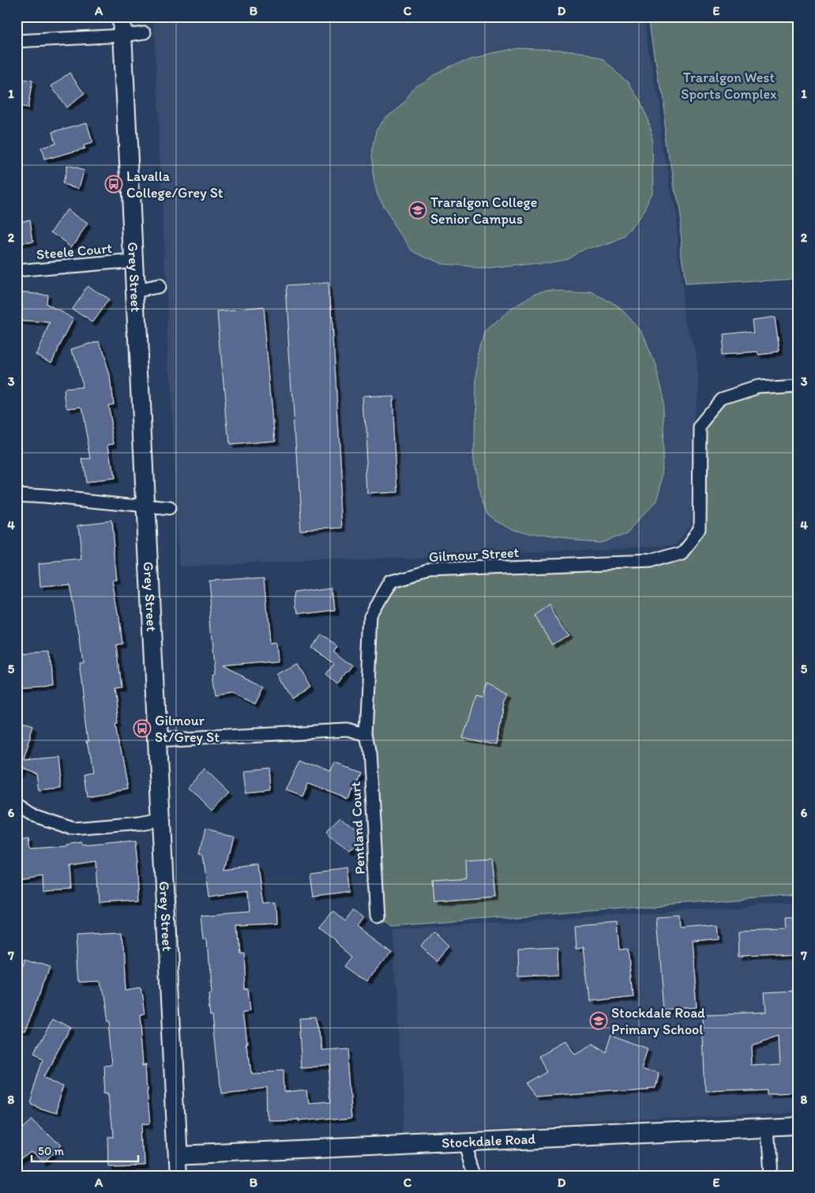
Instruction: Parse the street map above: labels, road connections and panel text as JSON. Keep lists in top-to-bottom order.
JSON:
{
  "streets": {
    "main road": ["Grey Street", "Stockdale Road"],
    "street": ["Steele Court", "Gilmour Street", "Pentland Court"]
  },
  "crossings": [
    ["Steele Court", "Grey Street"],
    ["Grey Street", "Stockdale Road"],
    ["Gilmour Street", "Pentland Court"]
  ],
  "parks": ["Traralgon West Sports Complex"],
  "places": {
    "bus stop": ["Lavalla College/Grey St", "Gilmour St/Grey St"],
    "school or university": ["Traralgon College Senior Campus", "Stockdale Road Primary School"]
  },
  "scale_bar": "50 m",
  "grid": {
    "columns": [
      "A",
      "B",
      "C",
      "D",
      "E"
    ],
    "rows": [
      "1",
      "2",
      "3",
      "4",
      "5",
      "6",
      "7",
      "8"
    ]
  }
}
